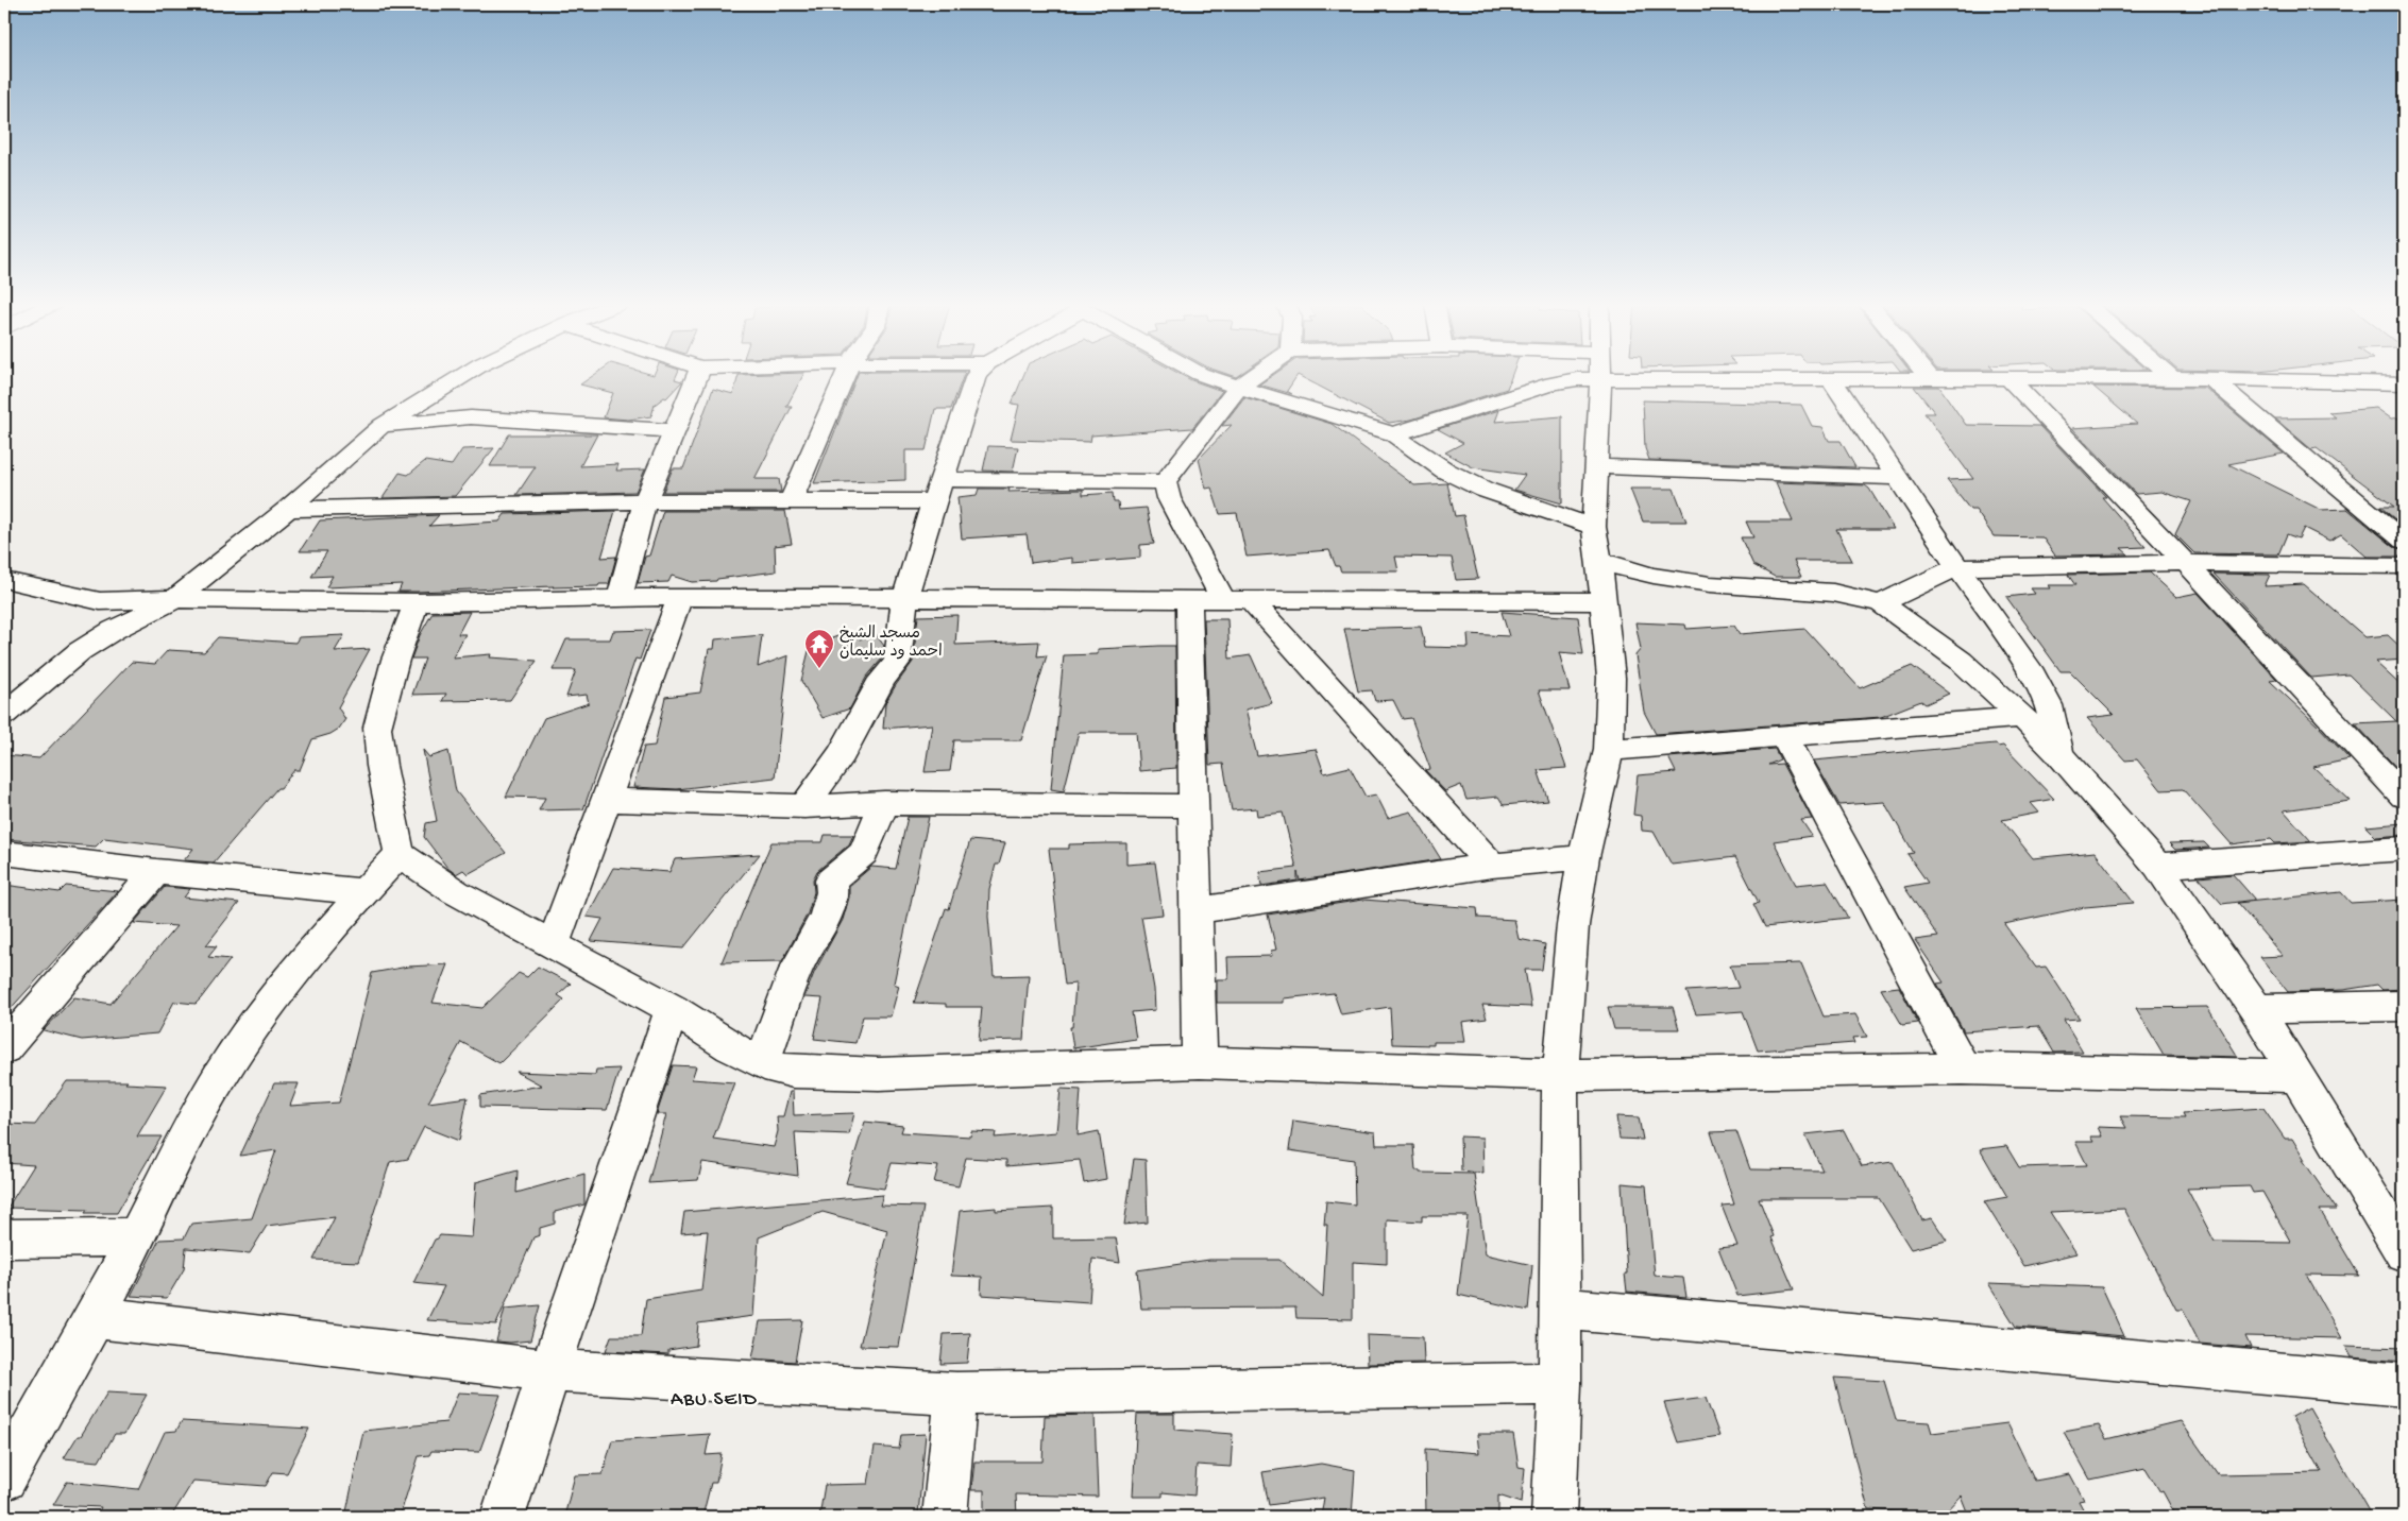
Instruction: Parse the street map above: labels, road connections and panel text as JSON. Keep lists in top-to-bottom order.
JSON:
{
  "districts": ["ABU SEID"],
  "places": {
    "temple": ["مسجد الشيخ احمد ود سليمان"]
  }
}
